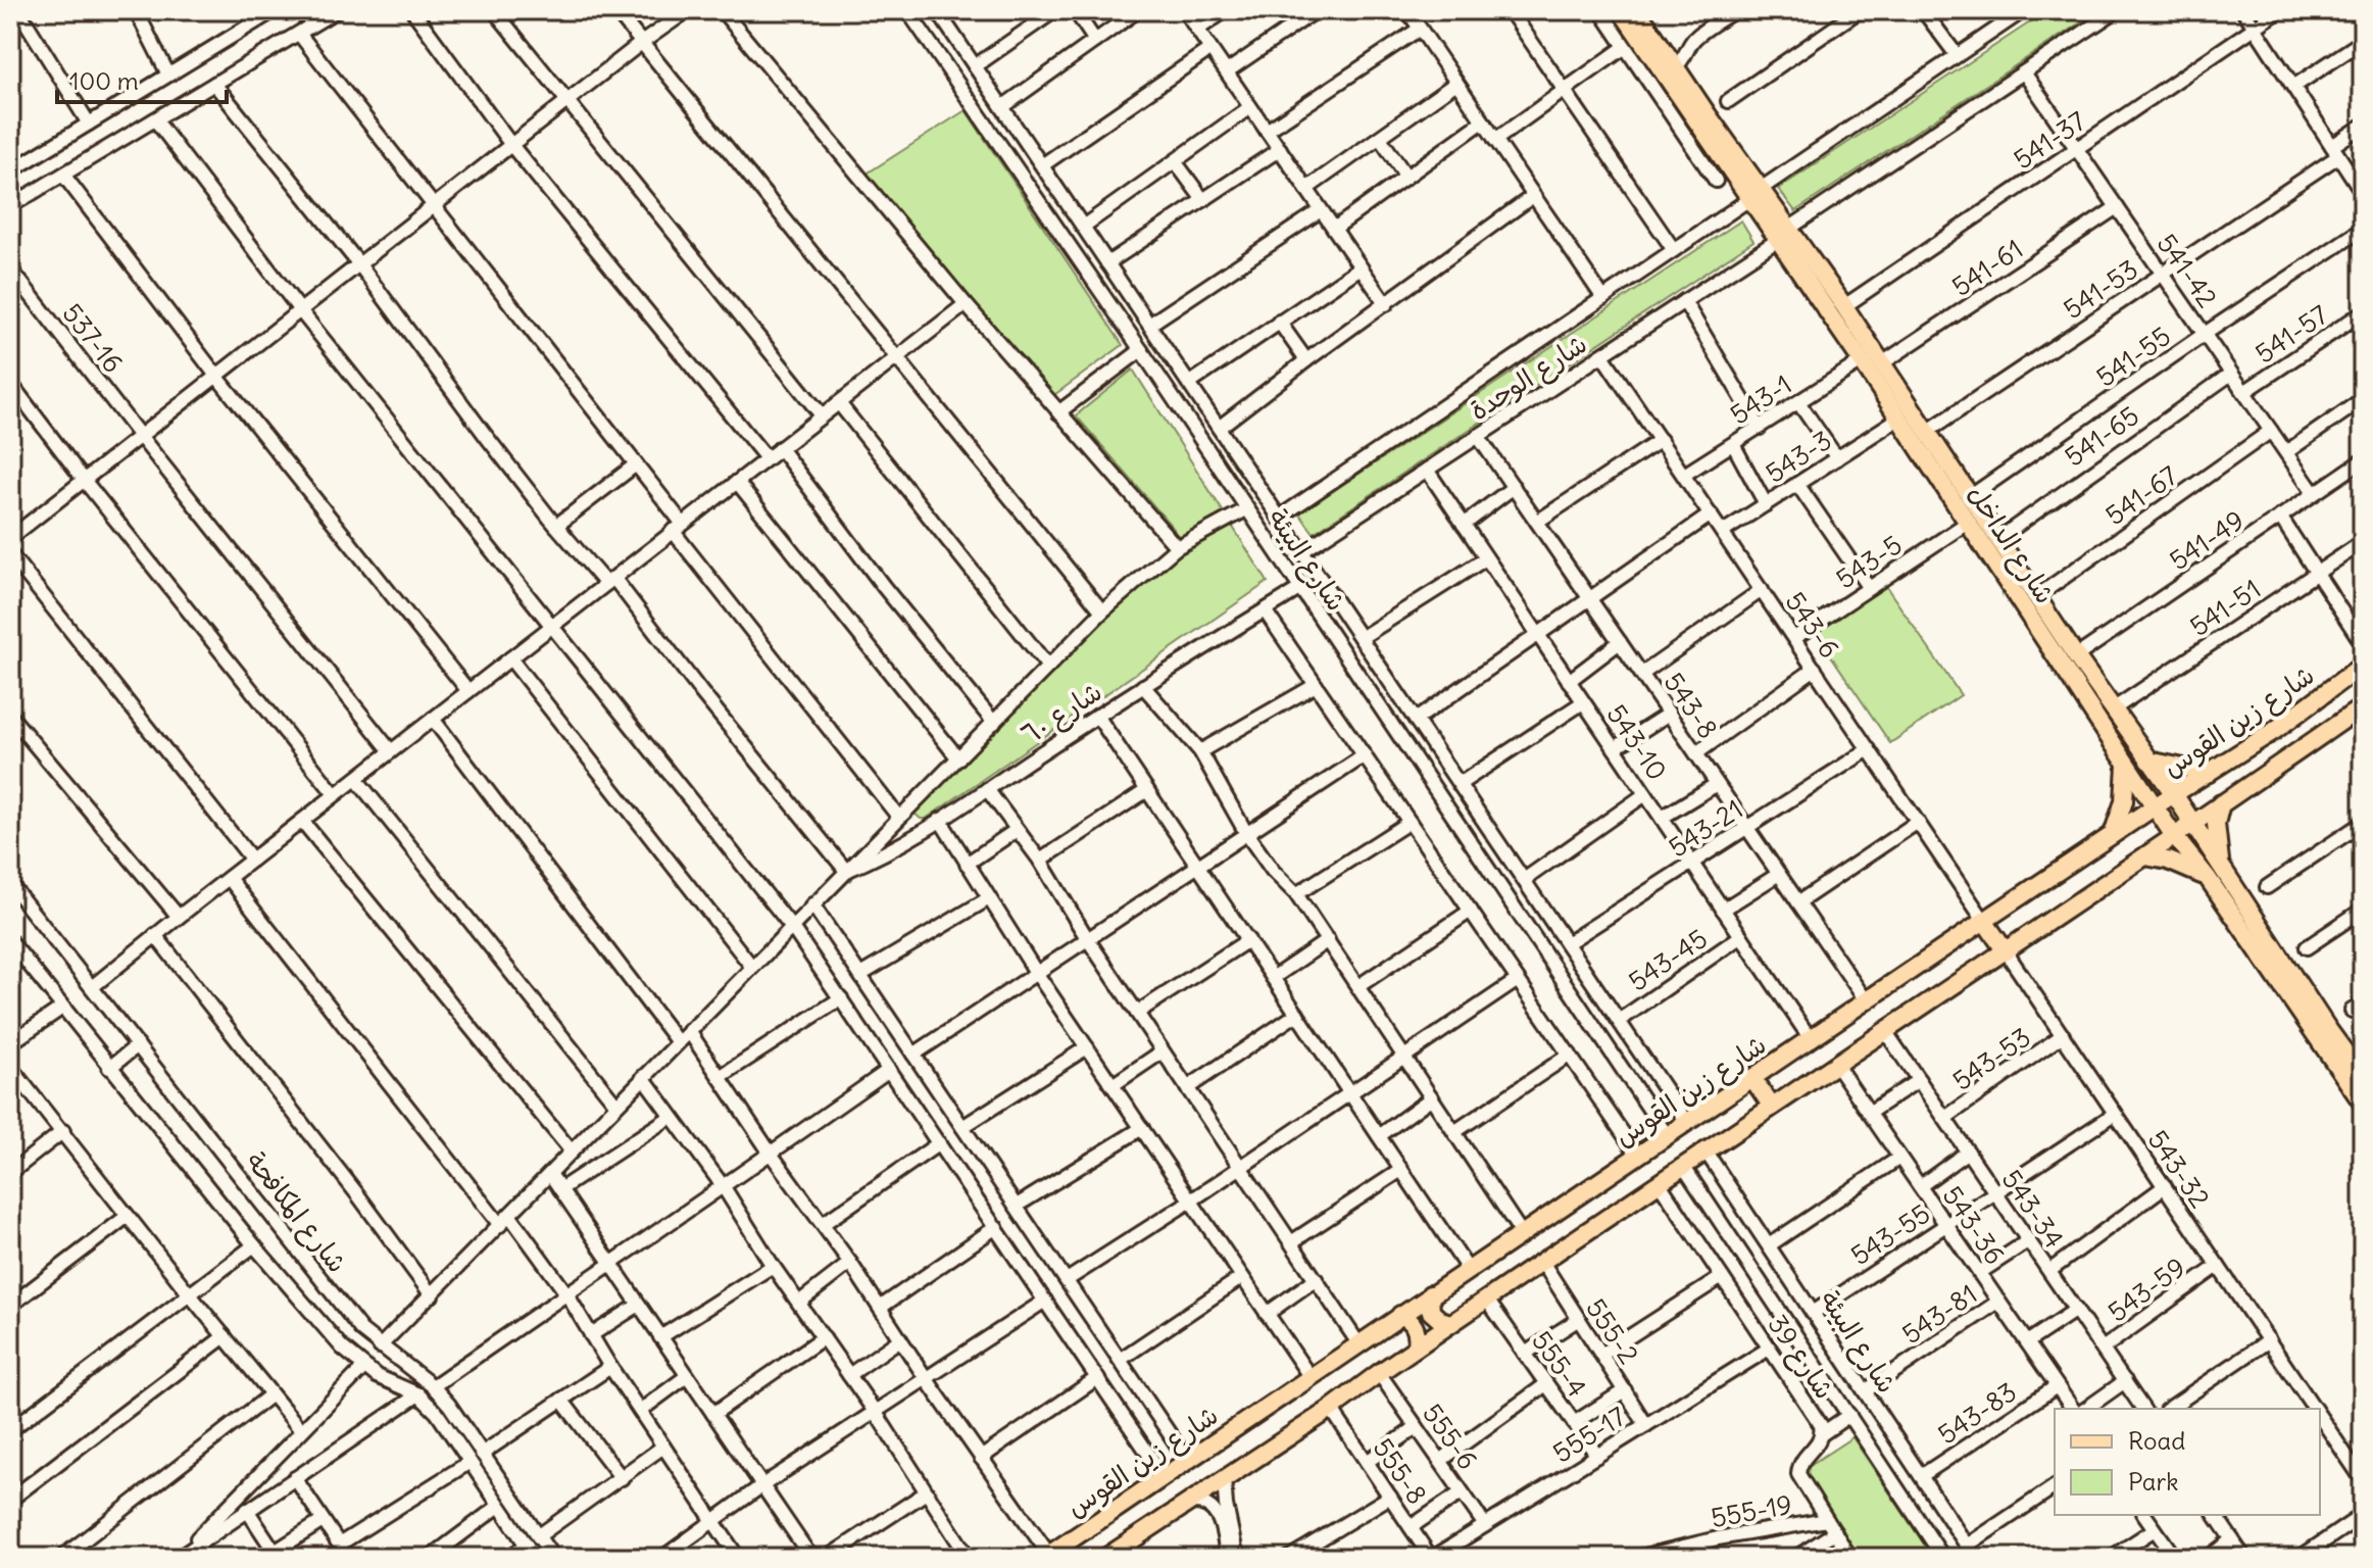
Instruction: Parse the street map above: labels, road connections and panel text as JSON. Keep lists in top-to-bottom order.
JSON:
{
  "streets": {
    "main road": ["شارع الداخل", "شارع زين القوس"],
    "street": [
      "541-37",
      "541-61",
      "541-42",
      "541-53",
      "541-57",
      "537-16",
      "541-55",
      "شارع الوحدة",
      "543-1",
      "541-65",
      "543-3",
      "541-67",
      "541-49",
      "شارع البيئة",
      "543-5",
      "541-51",
      "543-6",
      "543-8",
      "شارع ٦٠",
      "543-10",
      "543-21",
      "543-45",
      "543-53",
      "543-32",
      "543-34",
      "شارع المكافحة",
      "543-36",
      "543-55",
      "543-59",
      "543-81",
      "555-2",
      "شارع 39",
      "555-4",
      "543-83",
      "555-17",
      "555-6",
      "555-8",
      "555-19"
    ]
  },
  "crossings": [
    ["541-37", "541-42"],
    ["541-37", "شارع الداخل"],
    ["541-61", "541-42"],
    ["541-61", "شارع الداخل"],
    ["541-42", "541-53"],
    ["541-42", "541-57"],
    ["541-42", "541-55"],
    ["541-42", "شارع الوحدة"],
    ["541-42", "541-65"],
    ["541-42", "541-67"],
    ["541-42", "541-49"],
    ["541-53", "شارع الداخل"],
    ["541-55", "شارع الداخل"],
    ["شارع الوحدة", "شارع الداخل"],
    ["شارع الوحدة", "شارع البيئة"],
    ["شارع الوحدة", "543-6"],
    ["شارع الوحدة", "543-8"],
    ["شارع الوحدة", "543-10"],
    ["543-1", "شارع الداخل"],
    ["543-1", "543-6"],
    ["541-65", "شارع الداخل"],
    ["543-3", "شارع الداخل"],
    ["543-3", "543-6"],
    ["541-67", "شارع الداخل"],
    ["541-49", "شارع الداخل"],
    ["شارع الداخل", "543-5"],
    ["شارع الداخل", "541-51"],
    ["شارع الداخل", "شارع زين القوس"],
    ["شارع البيئة", "شارع ٦٠"],
    ["شارع البيئة", "شارع زين القوس"],
    ["شارع البيئة", "543-21"],
    ["شارع البيئة", "543-45"],
    ["شارع البيئة", "543-55"],
    ["شارع البيئة", "543-81"],
    ["شارع البيئة", "543-83"],
    ["543-5", "543-6"],
    ["543-6", "شارع زين القوس"],
    ["543-6", "543-21"],
    ["543-8", "شارع زين القوس"],
    ["543-8", "543-21"],
    ["شارع زين القوس", "543-10"],
    ["543-10", "543-21"],
    ["543-10", "543-45"],
    ["543-53", "543-32"],
    ["543-53", "543-34"],
    ["543-32", "543-55"],
    ["543-32", "543-59"],
    ["543-34", "543-55"],
    ["543-34", "543-59"],
    ["543-36", "543-55"],
    ["543-36", "543-81"],
    ["543-36", "543-83"],
    ["555-2", "555-17"],
    ["شارع 39", "555-17"],
    ["شارع 39", "555-19"],
    ["555-4", "555-17"],
    ["555-17", "555-6"],
    ["555-17", "555-8"]
  ],
  "legend": ["Road", "Park"],
  "scale_bar": "100 m"
}
